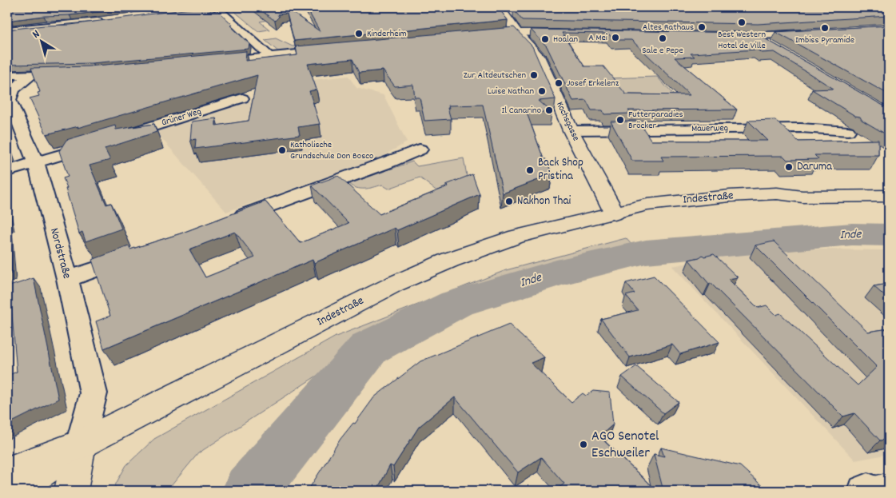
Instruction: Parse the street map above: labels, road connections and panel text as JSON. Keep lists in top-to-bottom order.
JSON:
{
  "streets": {
    "main road": ["Kochsgasse", "Indestraße"],
    "street": ["Grüner Weg", "Mauerweg", "Nordstraße"]
  },
  "crossings": [
    ["Grüner Weg", "Nordstraße"],
    ["Kochsgasse", "Mauerweg"],
    ["Kochsgasse", "Indestraße"],
    ["Indestraße", "Nordstraße"]
  ],
  "water": ["Inde"],
  "places": [
    "Best Western Hotel de Ville",
    "Altes Rathaus",
    "Imbiss Pyramide",
    "Kinderheim",
    "A Mei",
    "Sale e Pepe",
    "Hoalan",
    "Zur Altdeutschen",
    "Josef Erkelenz",
    "Luise Nathan",
    "Il Canarino",
    "Futterparadies Bröcker",
    "Katholische Grundschule Don Bosco",
    "Daruma",
    "Back Shop Pristina",
    "Nakhon Thai",
    "AGO Senotel Eschweiler"
  ],
  "north": "top left"
}
